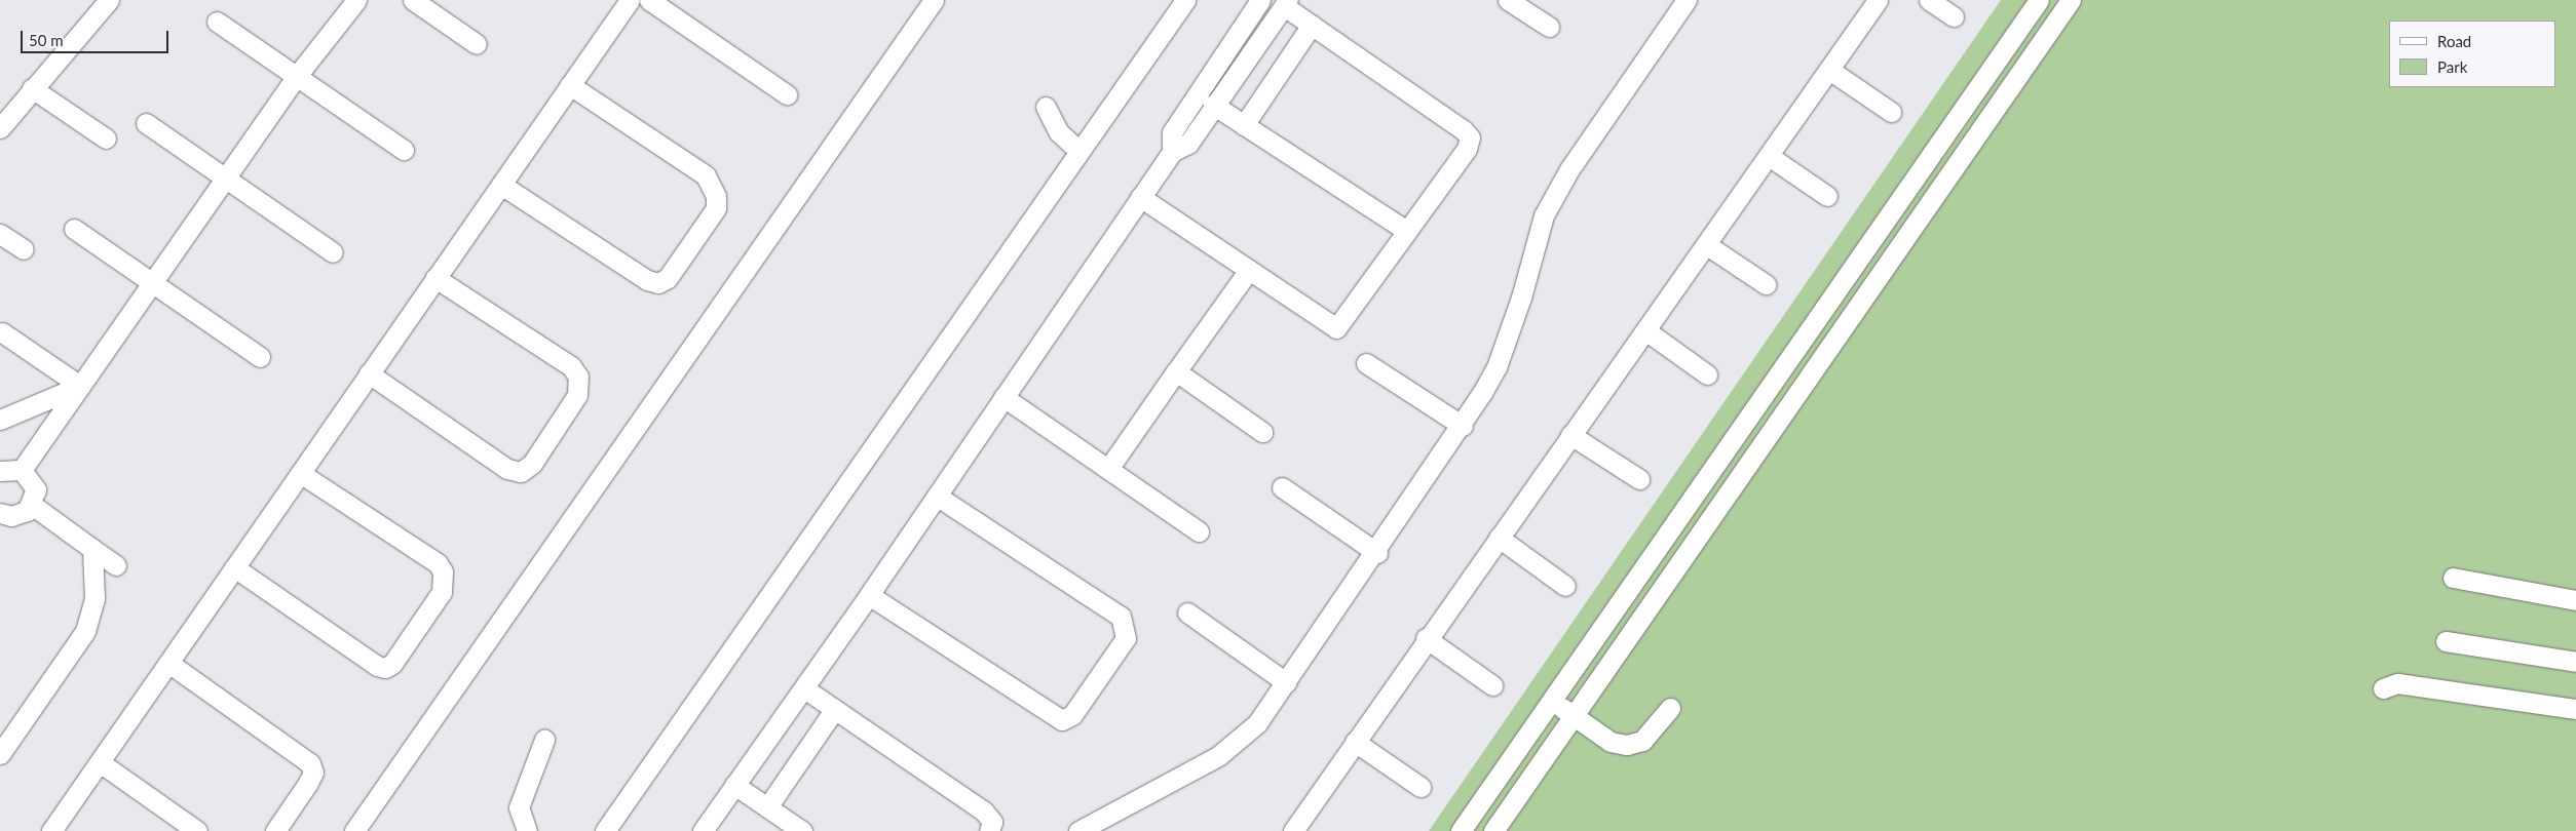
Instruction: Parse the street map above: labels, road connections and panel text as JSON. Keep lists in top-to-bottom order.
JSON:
{
  "legend": ["Road", "Park"],
  "scale_bar": "50 m"
}
